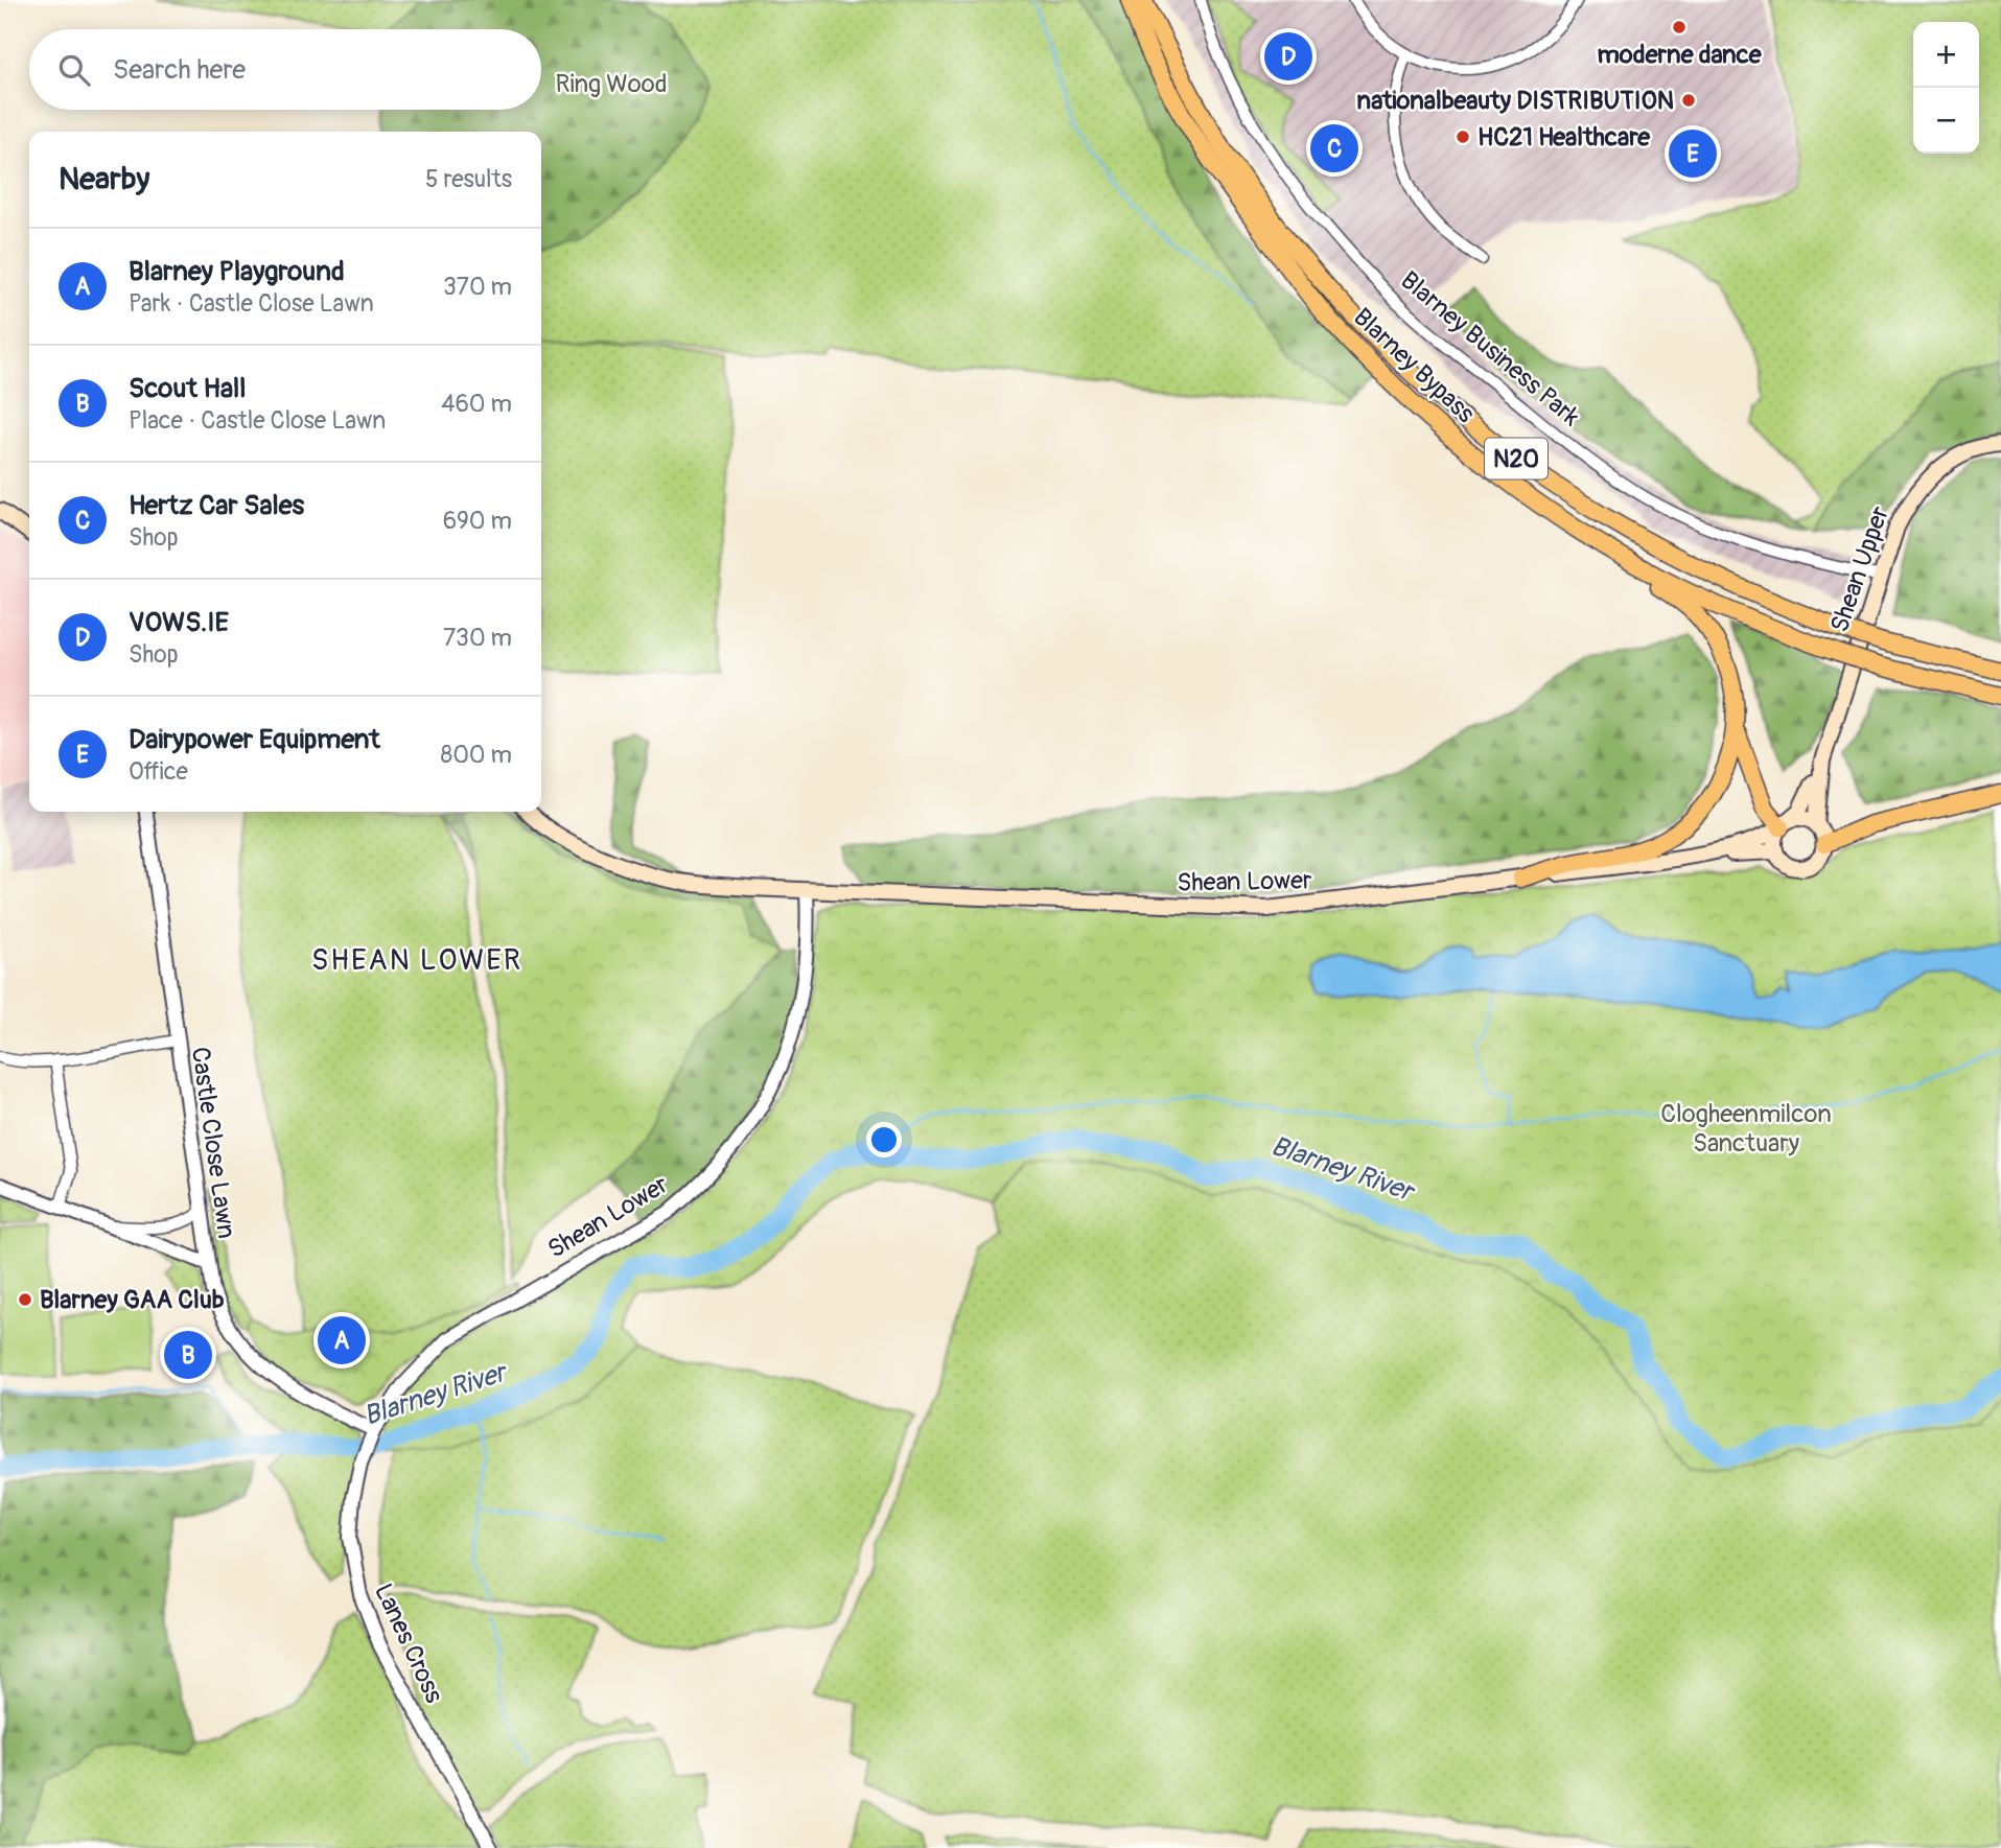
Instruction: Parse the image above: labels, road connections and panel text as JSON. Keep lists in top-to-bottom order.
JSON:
{
  "streets": {
    "highway": ["Blarney Bypass", "N20"],
    "main road": ["Shean Upper", "Shean Lower"],
    "street": ["Blarney Business Park", "Castle Close Lawn", "Lanes Cross"]
  },
  "crossings": [
    ["Blarney Business Park", "Shean Upper"],
    ["Shean Upper", "Shean Lower"],
    ["Shean Lower", "Castle Close Lawn"],
    ["Shean Lower", "Lanes Cross"],
    ["Castle Close Lawn", "Lanes Cross"]
  ],
  "districts": ["SHEAN LOWER"],
  "water": ["Blarney River"],
  "parks": ["Ring Wood", "Clogheenmilcon Sanctuary"],
  "places": [
    "moderne dance",
    "nationalbeauty DISTRIBUTION",
    "HC21 Healthcare",
    "Blarney GAA Club"
  ],
  "page": {
    "map_buttons": ["+", "−"],
    "pins": [
      "D",
      "C",
      "E",
      "A",
      "B"
    ],
    "search": "Search here",
    "heading": ["Nearby", "5 results"],
    "list": [
      {
        "mark": "A",
        "name": "Blarney Playground",
        "note": "Park · Castle Close Lawn",
        "value": "370 m"
      },
      {
        "mark": "B",
        "name": "Scout Hall",
        "note": "Place · Castle Close Lawn",
        "value": "460 m"
      },
      {
        "mark": "C",
        "name": "Hertz Car Sales",
        "note": "Shop",
        "value": "690 m"
      },
      {
        "mark": "D",
        "name": "VOWS.IE",
        "note": "Shop",
        "value": "730 m"
      },
      {
        "mark": "E",
        "name": "Dairypower Equipment",
        "note": "Office",
        "value": "800 m"
      }
    ]
  }
}
